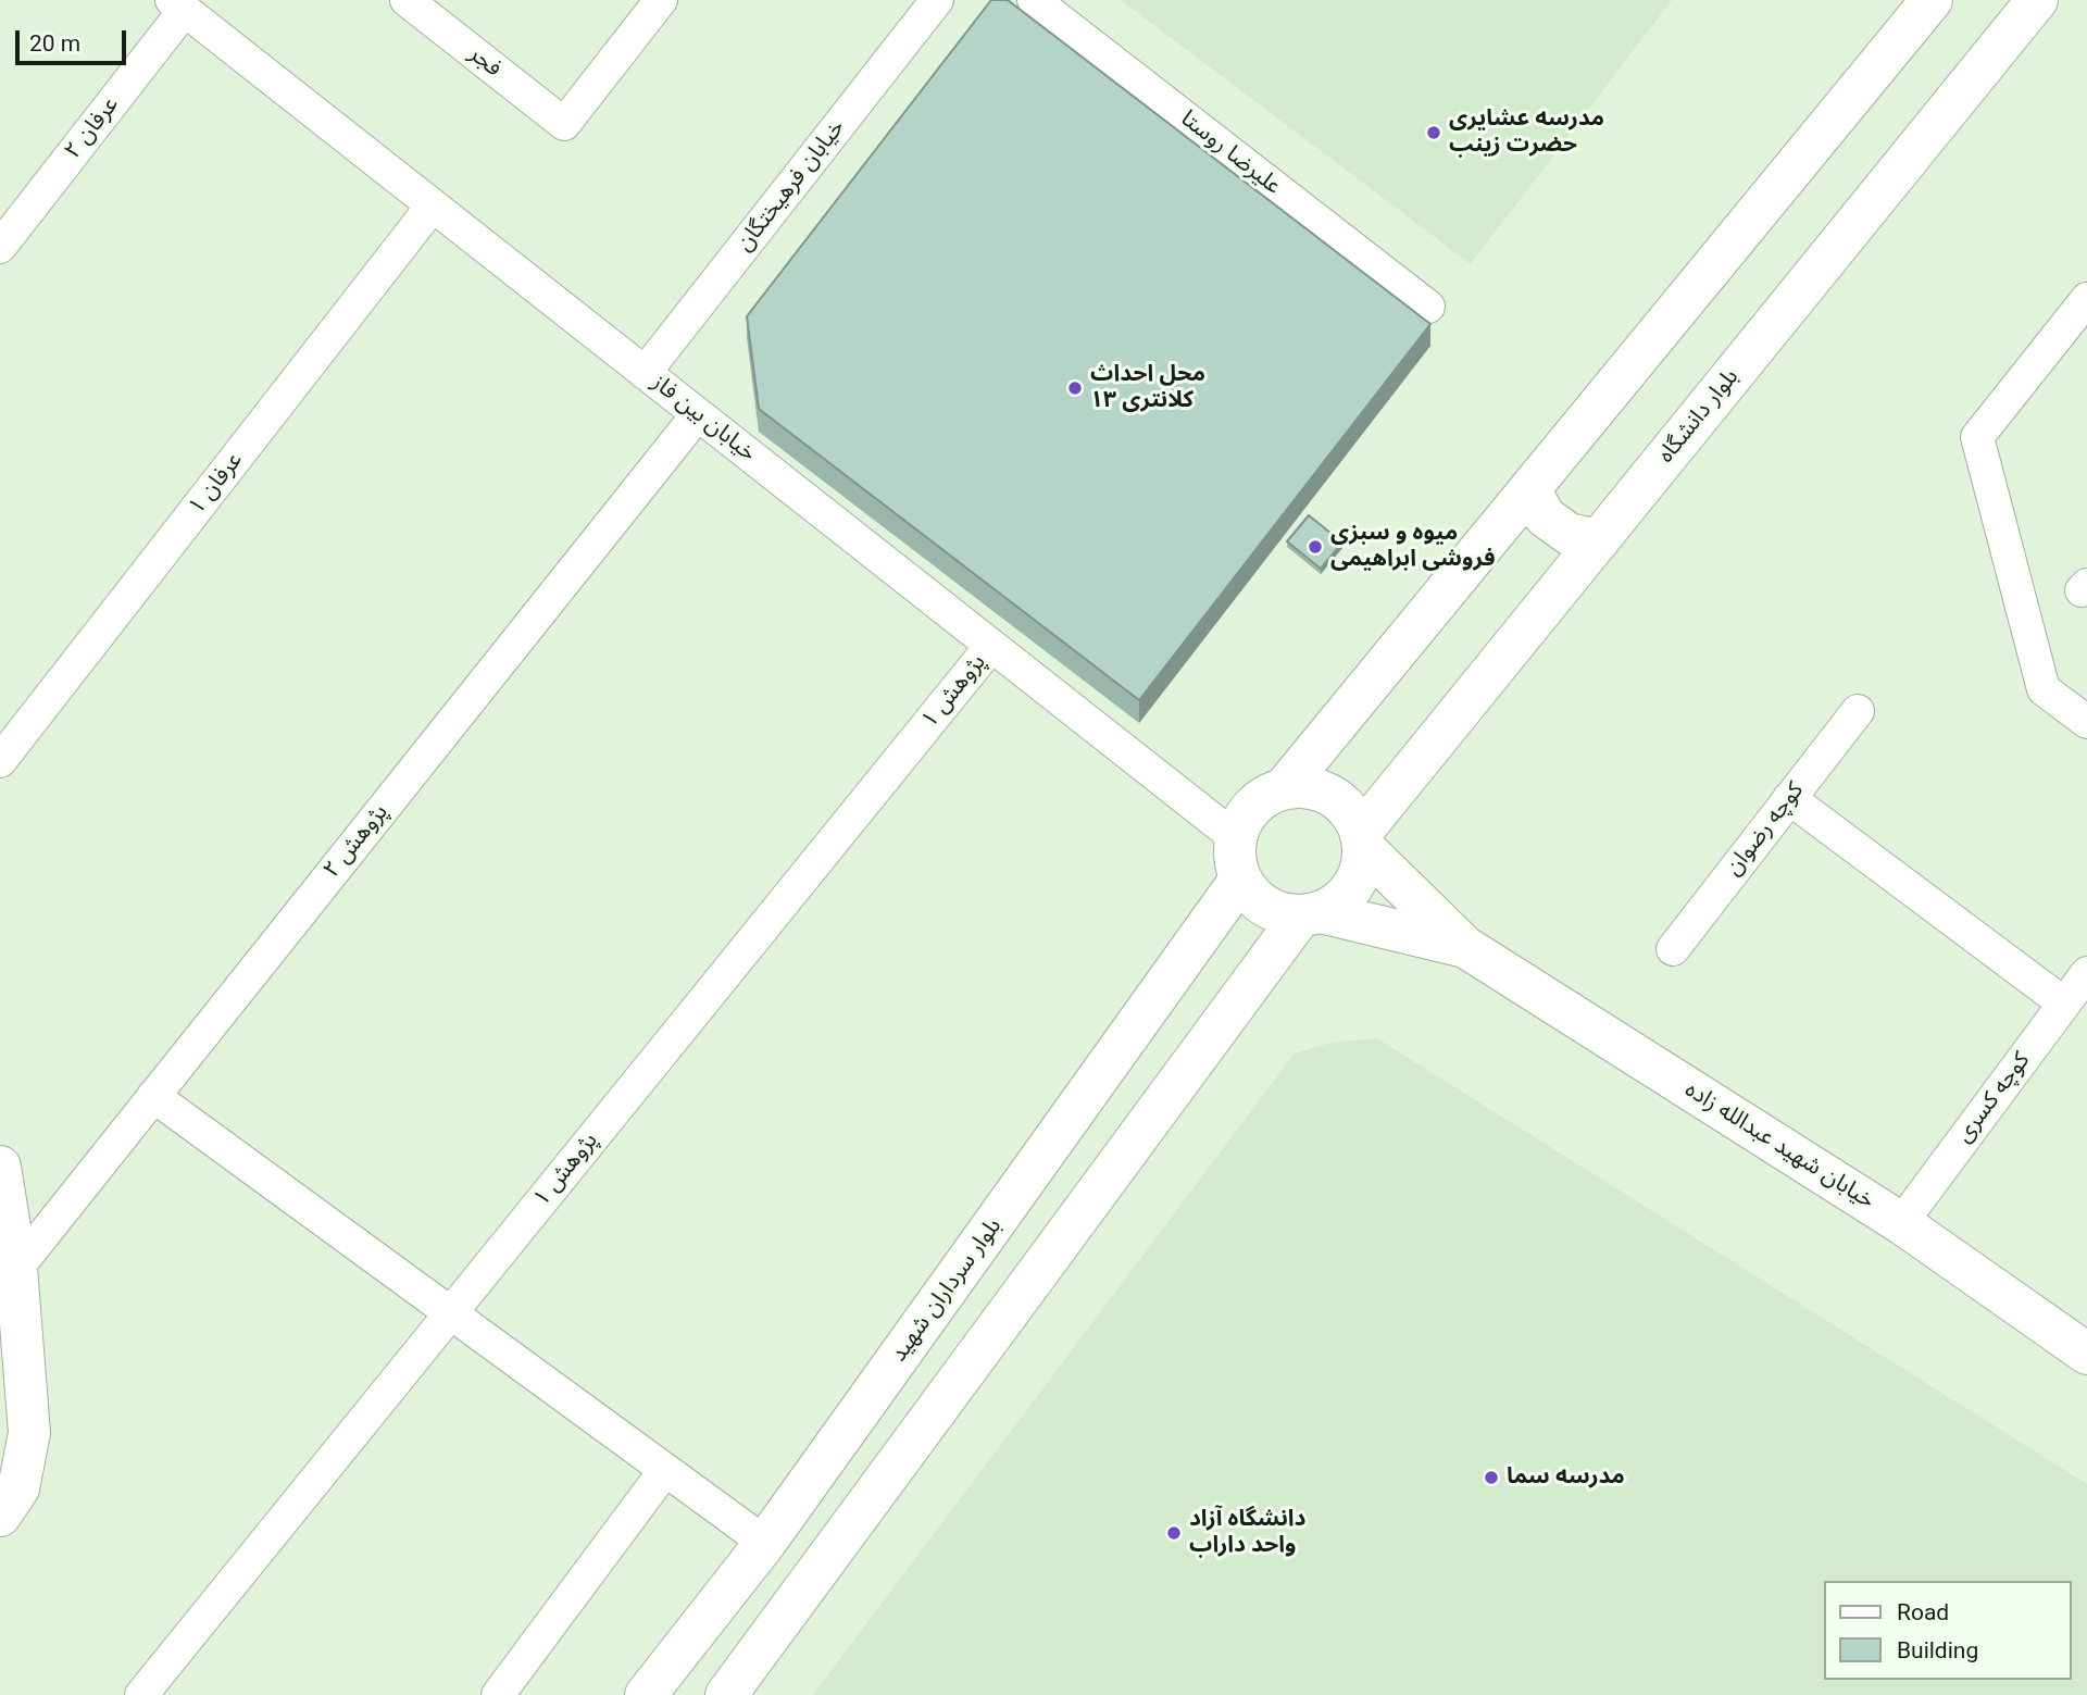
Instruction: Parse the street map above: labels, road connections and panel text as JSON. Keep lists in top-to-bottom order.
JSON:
{
  "streets": {
    "main road": ["بلوار دانشگاه", "خیابان شهید عبدالله زاده", "بلوار سرداران شهید"],
    "street": [
      "فجر",
      "عرفان ۲",
      "علیرضا روستا",
      "خیابان فرهیختگان",
      "خیابان بین فاز",
      "عرفان ۱",
      "پژوهش ۱",
      "کوچه رضوان",
      "پژوهش ۲",
      "کوچه کسری"
    ]
  },
  "crossings": [
    ["عرفان ۲", "خیابان بین فاز"],
    ["خیابان فرهیختگان", "خیابان بین فاز"],
    ["بلوار دانشگاه", "خیابان بین فاز"],
    ["بلوار دانشگاه", "بلوار سرداران شهید"],
    ["خیابان بین فاز", "عرفان ۱"],
    ["خیابان بین فاز", "پژوهش ۱"],
    ["خیابان بین فاز", "پژوهش ۲"],
    ["خیابان بین فاز", "بلوار سرداران شهید"],
    ["کوچه کسری", "خیابان شهید عبدالله زاده"]
  ],
  "places": [
    "مدرسه عشایری حضرت زینب",
    "محل احداث کلانتری ۱۳",
    "میوه و سبزی فروشی ابراهیمی",
    "مدرسه سما",
    "دانشگاه آزاد واحد داراب"
  ],
  "legend": ["Road", "Building"],
  "scale_bar": "20 m"
}
